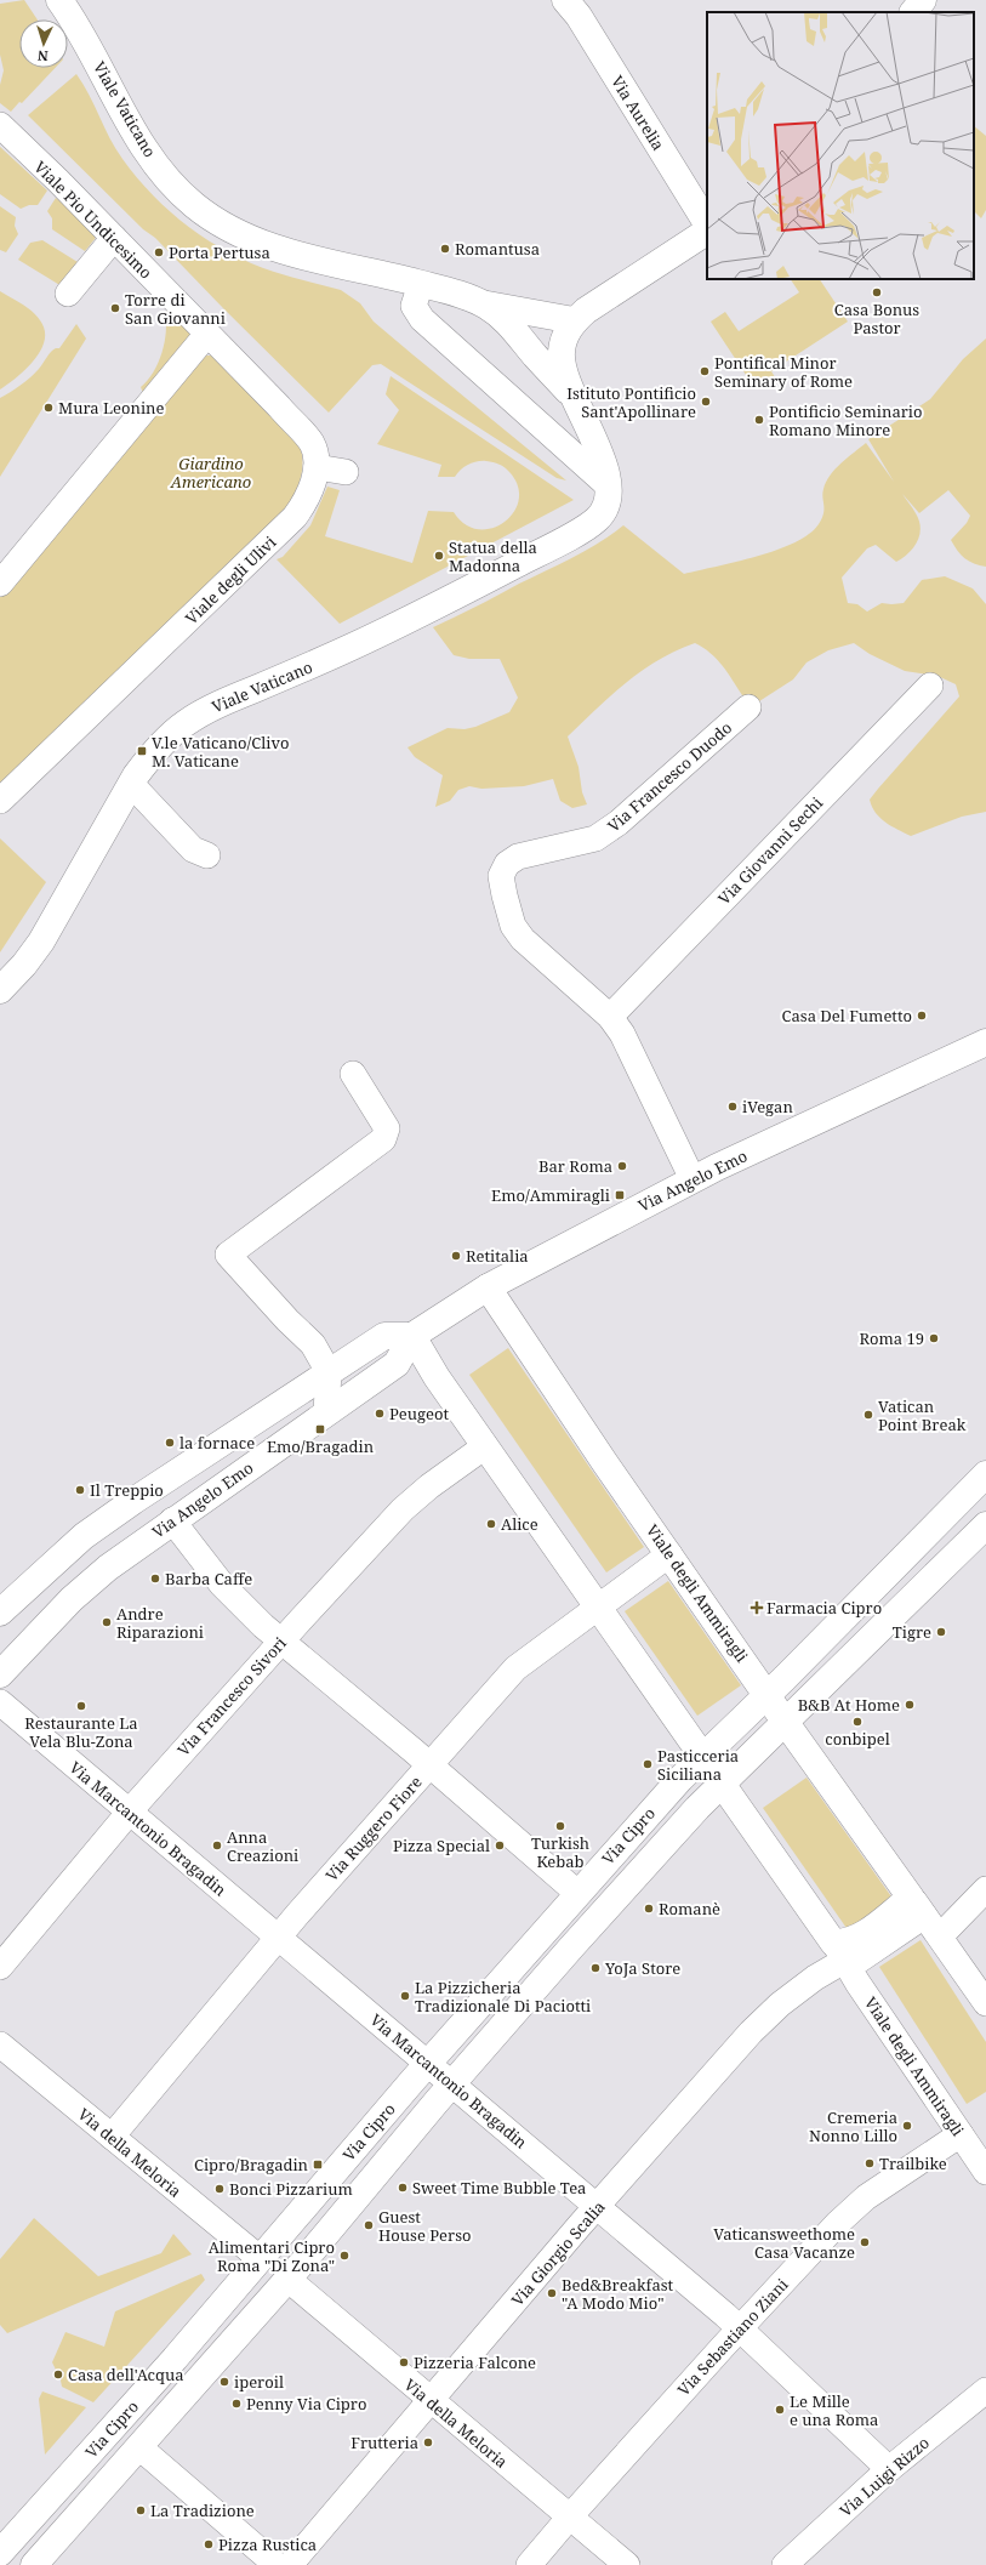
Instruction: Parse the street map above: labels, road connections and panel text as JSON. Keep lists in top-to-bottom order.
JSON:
{
  "streets": {
    "main road": [
      "Viale Vaticano",
      "Via Aurelia",
      "Via Angelo Emo",
      "Viale degli Ammiragli",
      "Via Cipro"
    ],
    "street": [
      "Viale Pio Undicesimo",
      "Viale degli Ulivi",
      "Via Francesco Duodo",
      "Via Giovanni Sechi",
      "Via Francesco Sivori",
      "Via Marcantonio Bragadin",
      "Via Ruggero Fiore",
      "Via della Meloria",
      "Via Giorgio Scalia",
      "Via Sebastiano Ziani",
      "Via Luigi Rizzo"
    ]
  },
  "crossings": [
    ["Viale Pio Undicesimo", "Viale degli Ulivi"],
    ["Via Francesco Duodo", "Via Giovanni Sechi"],
    ["Via Francesco Duodo", "Via Angelo Emo"],
    ["Via Angelo Emo", "Viale degli Ammiragli"],
    ["Viale degli Ammiragli", "Via Francesco Sivori"],
    ["Viale degli Ammiragli", "Via Ruggero Fiore"],
    ["Viale degli Ammiragli", "Via Cipro"],
    ["Viale degli Ammiragli", "Via Giorgio Scalia"],
    ["Viale degli Ammiragli", "Via Sebastiano Ziani"],
    ["Via Francesco Sivori", "Via Marcantonio Bragadin"],
    ["Via Marcantonio Bragadin", "Via Ruggero Fiore"],
    ["Via Marcantonio Bragadin", "Via Cipro"],
    ["Via Marcantonio Bragadin", "Via Giorgio Scalia"],
    ["Via Marcantonio Bragadin", "Via Sebastiano Ziani"],
    ["Via Marcantonio Bragadin", "Via Luigi Rizzo"],
    ["Via Ruggero Fiore", "Via della Meloria"],
    ["Via Cipro", "Via della Meloria"],
    ["Via della Meloria", "Via Giorgio Scalia"],
    ["Via della Meloria", "Via Sebastiano Ziani"]
  ],
  "parks": ["Giardino Americano"],
  "places": {
    "other": [
      "Romantusa",
      "Porta Pertusa",
      "Casa Bonus Pastor",
      "Torre di San Giovanni",
      "Pontifical Minor Seminary of Rome",
      "Istituto Pontificio Sant'Apollinare",
      "Mura Leonine",
      "Pontificio Seminario Romano Minore",
      "Statua della Madonna",
      "Casa Del Fumetto",
      "iVegan",
      "Bar Roma",
      "Retitalia",
      "Roma 19",
      "Peugeot",
      "Vatican Point Break",
      "la fornace",
      "Il Treppio",
      "Alice",
      "Barba Caffe",
      "Andre Riparazioni",
      "Tigre",
      "B&B At Home",
      "Restaurante La Vela Blu-Zona",
      "conbipel",
      "Pasticceria Siciliana",
      "Turkish Kebab",
      "Anna Creazioni",
      "Pizza Special",
      "Romanè",
      "YoJa Store",
      "La Pizzicheria Tradizionale Di Paciotti",
      "Cremeria Nonno Lillo",
      "Trailbike",
      "Sweet Time Bubble Tea",
      "Bonci Pizzarium",
      "Guest House Perso",
      "Vaticansweethome Casa Vacanze",
      "Alimentari Cipro Roma \"Di Zona\"",
      "Bed&Breakfast \"A Modo Mio\"",
      "Pizzeria Falcone",
      "Casa dell'Acqua",
      "iperoil",
      "Penny Via Cipro",
      "Le Mille e una Roma",
      "Frutteria",
      "La Tradizione",
      "Pizza Rustica"
    ],
    "transit": [
      "V.le Vaticano/Clivo M. Vaticane",
      "Emo/Ammiragli",
      "Emo/Bragadin",
      "Cipro/Bragadin"
    ],
    "health": ["Farmacia Cipro"]
  },
  "north": "bottom"
}
